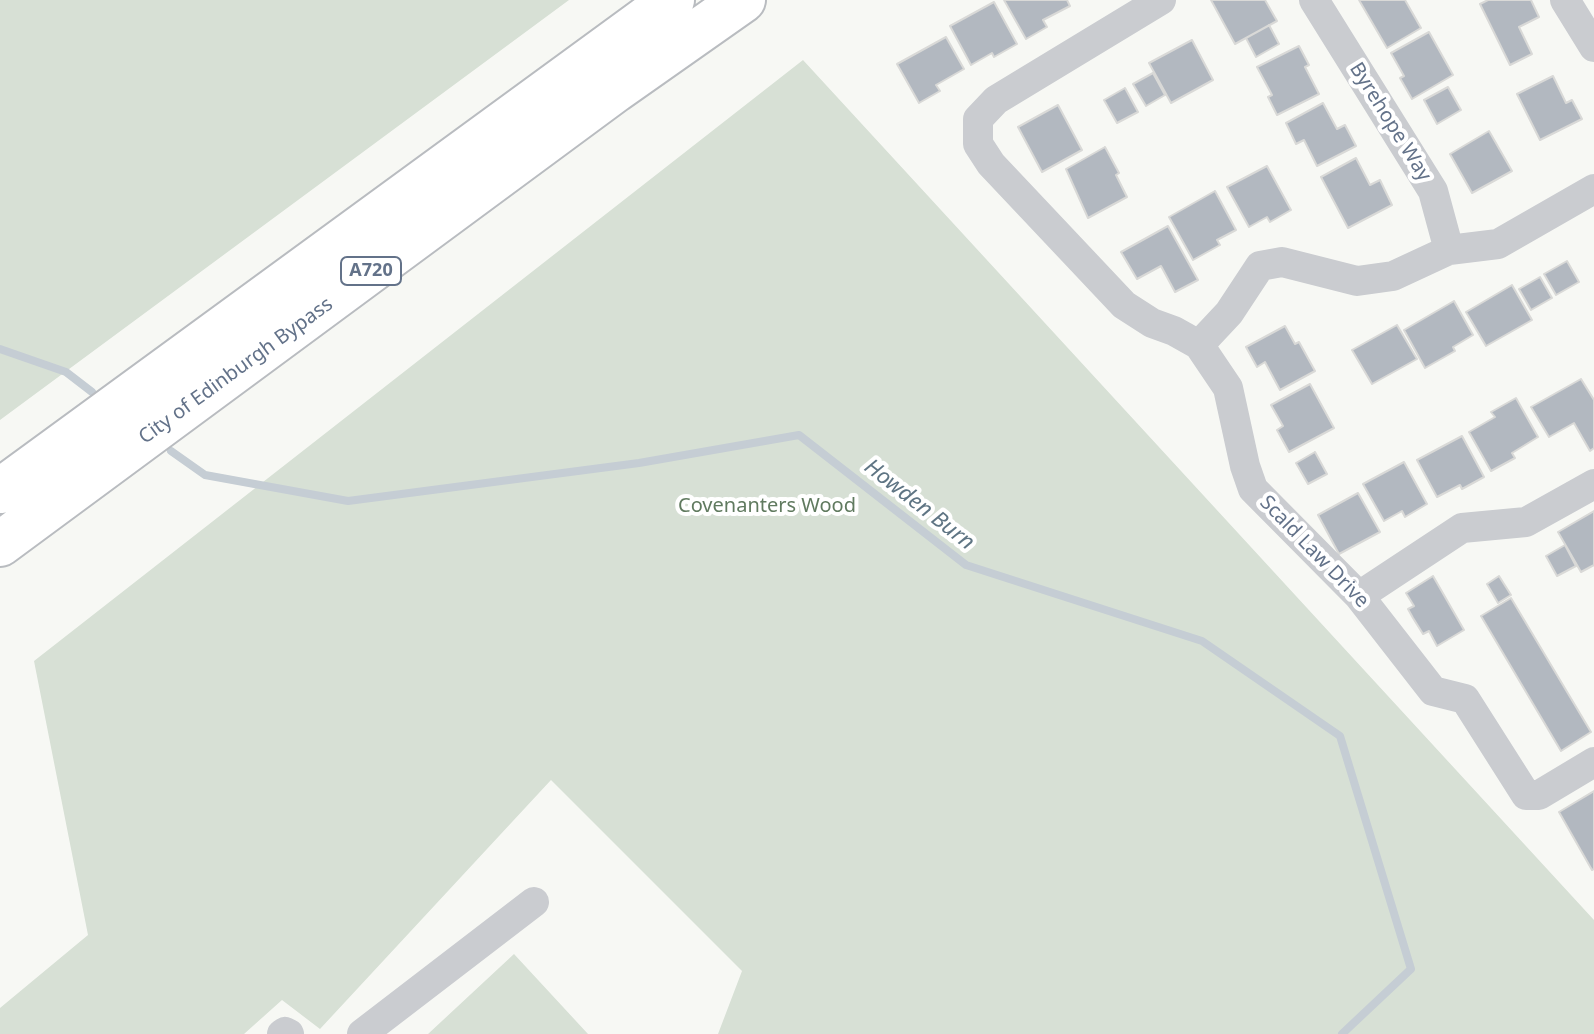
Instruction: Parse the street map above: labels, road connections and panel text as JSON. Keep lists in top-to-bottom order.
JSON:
{
  "streets": {
    "highway": ["A720", "City of Edinburgh Bypass"],
    "street": ["Byrehope Way", "Scald Law Drive"]
  },
  "water": ["Howden Burn"],
  "parks": ["Covenanters Wood"]
}
